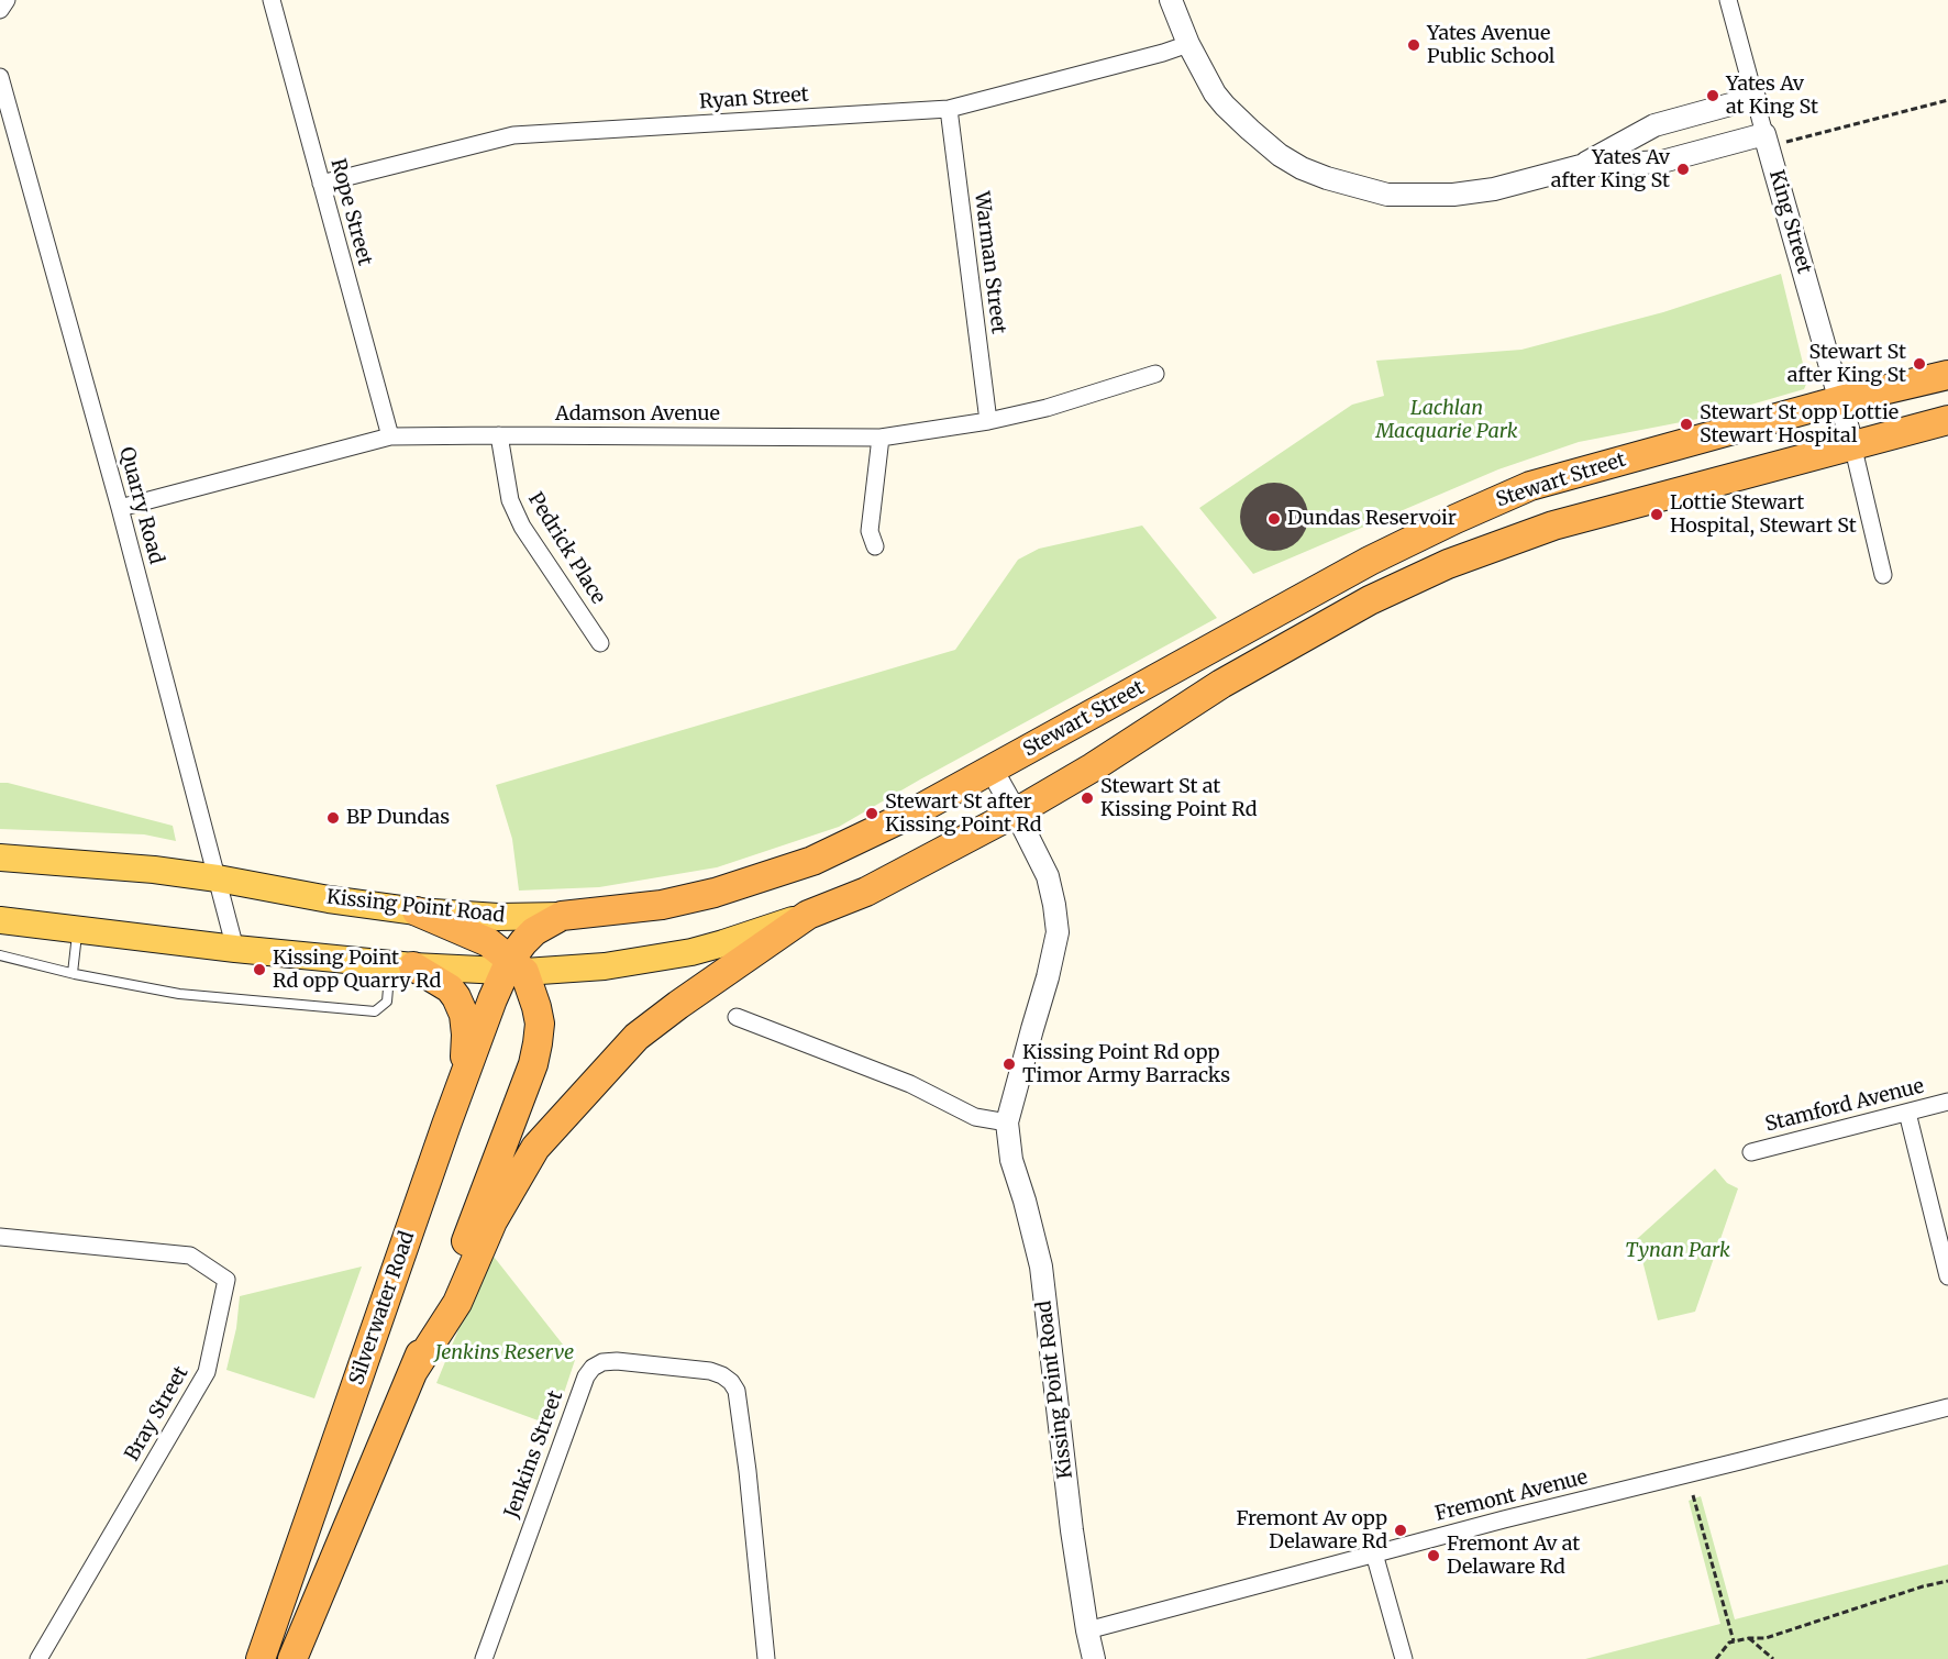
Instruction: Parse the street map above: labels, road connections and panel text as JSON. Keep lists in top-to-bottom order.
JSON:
{
  "streets": {
    "highway": ["Stewart Street", "Kissing Point Road", "Silverwater Road"],
    "street": [
      "Ryan Street",
      "Rope Street",
      "King Street",
      "Warman Street",
      "Adamson Avenue",
      "Quarry Road",
      "Pedrick Place",
      "Stamford Avenue",
      "Bray Street",
      "Jenkins Street",
      "Fremont Avenue"
    ]
  },
  "crossings": [
    ["Ryan Street", "Rope Street"],
    ["Ryan Street", "Warman Street"],
    ["Rope Street", "Adamson Avenue"],
    ["King Street", "Stewart Street"],
    ["Warman Street", "Adamson Avenue"],
    ["Adamson Avenue", "Quarry Road"],
    ["Adamson Avenue", "Pedrick Place"],
    ["Stewart Street", "Kissing Point Road"],
    ["Quarry Road", "Kissing Point Road"],
    ["Kissing Point Road", "Silverwater Road"],
    ["Kissing Point Road", "Fremont Avenue"]
  ],
  "parks": ["Lachlan Macquarie Park", "Tynan Park", "Jenkins Reserve"],
  "places": [
    "Yates Avenue Public School",
    "Yates Av at King St",
    "Yates Av after King St",
    "Stewart St after King St",
    "Stewart St opp Lottie Stewart Hospital",
    "Lottie Stewart Hospital, Stewart St",
    "Dundas Reservoir",
    "Stewart St at Kissing Point Rd",
    "Stewart St after Kissing Point Rd",
    "BP Dundas",
    "Kissing Point Rd opp Quarry Rd",
    "Kissing Point Rd opp Timor Army Barracks",
    "Fremont Av opp Delaware Rd",
    "Fremont Av at Delaware Rd"
  ]
}
